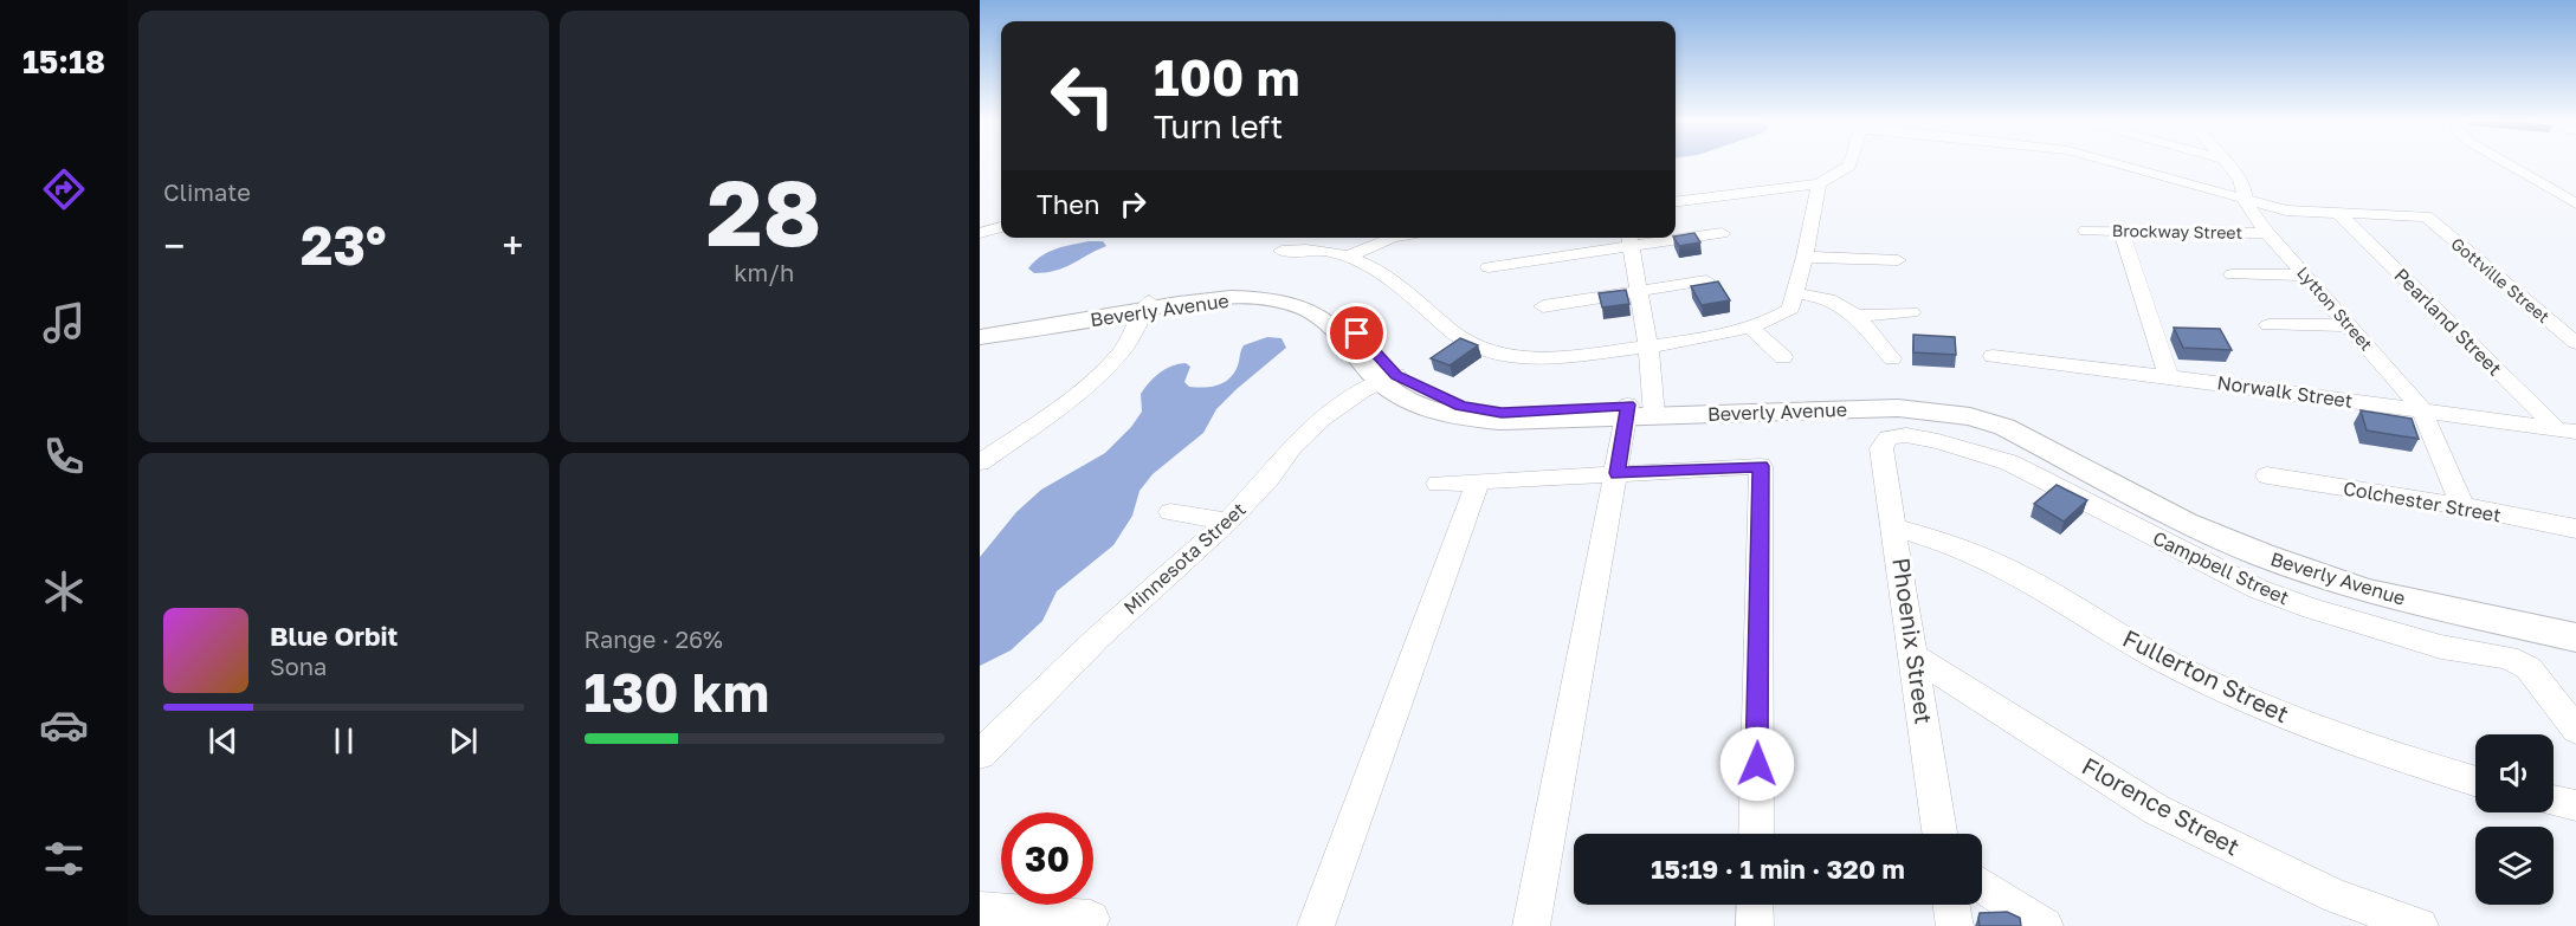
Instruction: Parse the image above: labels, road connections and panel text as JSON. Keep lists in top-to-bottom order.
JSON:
{
  "streets": {
    "street": [
      "Brockway Street",
      "Gottville Street",
      "Lytton Street",
      "Beverly Avenue",
      "Pearland Street",
      "Norwalk Street",
      "Colchester Street",
      "Minnesota Street",
      "Campbell Street",
      "Phoenix Street",
      "Fullerton Street",
      "Florence Street"
    ]
  },
  "crossings": [
    ["Brockway Street", "Lytton Street"],
    ["Gottville Street", "Pearland Street"],
    ["Lytton Street", "Norwalk Street"],
    ["Lytton Street", "Colchester Street"],
    ["Beverly Avenue", "Minnesota Street"],
    ["Pearland Street", "Norwalk Street"],
    ["Campbell Street", "Phoenix Street"],
    ["Phoenix Street", "Fullerton Street"],
    ["Phoenix Street", "Florence Street"]
  ],
  "page": {
    "tabs": "15:18",
    "tile": [
      "Climate",
      ["28", "km/h"],
      ["Range · 26%", "130 km"]
    ],
    "turn": ["100 m", "Turn left"],
    "then": "Then",
    "heat": ["−", "23°", "+"],
    "song": ["Blue Orbit", "Sona"],
    "limit": "30",
    "trip": "15:19 · 1 min · 320 m"
  }
}
